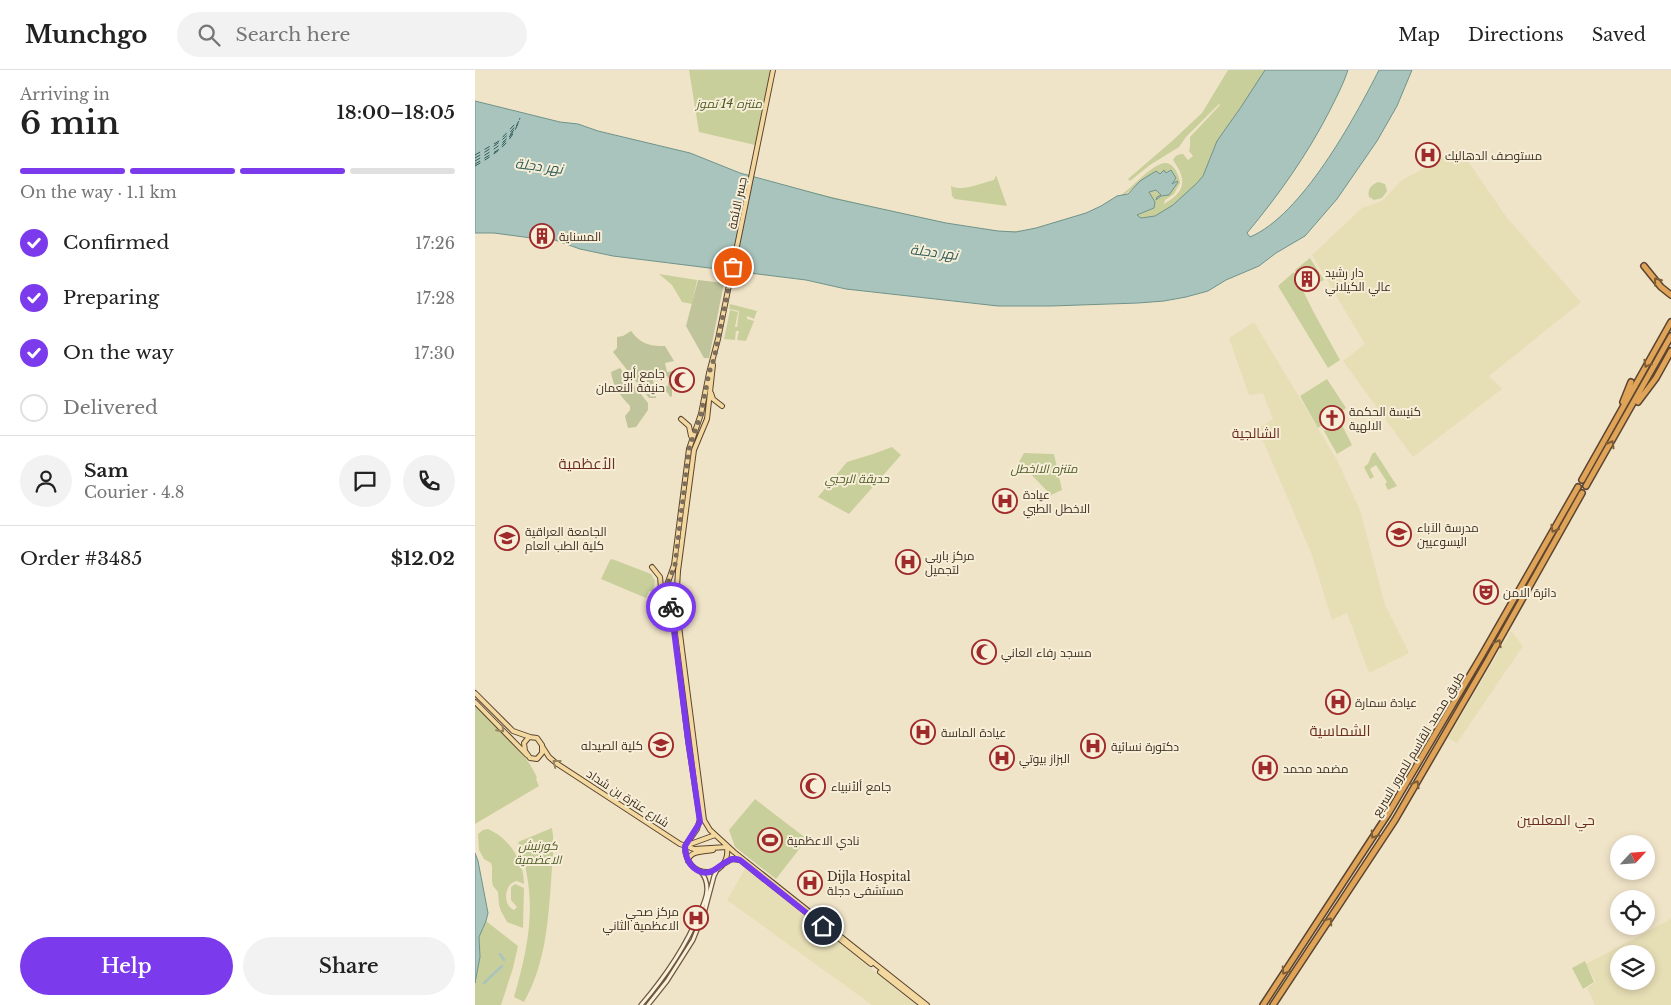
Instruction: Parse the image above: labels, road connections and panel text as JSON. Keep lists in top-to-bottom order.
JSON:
{
  "streets": {
    "highway": ["طريق محمد القاسم للمرور السريع"],
    "main road": ["جسر الائمة", "شارع عنترة بن شداد"]
  },
  "one_way": ["شارع عنترة بن شداد"],
  "districts": [
    "الشالجية",
    "الأعظمية",
    "الشماسية",
    "حي المعلمين"
  ],
  "water": ["نهر دجلة"],
  "parks": [
    "منتزه 14 تموز",
    "متنزه الااخطل",
    "حديقة الرحبي",
    "كورنيش الاعضمية"
  ],
  "places": {
    "hospital": [
      "مستوصف الدهاليك",
      "عيادة الاخطل الطبي",
      "مركز باربي لتجميل",
      "عيادة سمارة",
      "عيادة الماسة",
      "دكتورة نسائية",
      "البزاز بيوتي",
      "مضمد محمد",
      "Dijla Hospital مستشفى دجلة",
      "مركز صحي الاعظمية الثاني"
    ],
    "building": ["المسناية", "دار رشيد عالي الكيلاني"],
    "mosque": ["جامع أبو حنيفة النعمان", "مسجد رفاء العاني", "جامع ألأنبياء"],
    "church": ["كنيسة الحكمة الالهية"],
    "school or university": ["مدرسة الآباء اليسوعيين", "الجامعة العراقية كلية الطب العام", "كلية الصيدله"],
    "theatre": ["دائرة الامن"],
    "sports": ["نادي الاعظمية"]
  },
  "north": "top right",
  "page": {
    "header": "Munchgo",
    "search": "Search here",
    "nav": ["Map", "Directions", "Saved"],
    "heading": ["6 min", "Arriving in", "18:00–18:05"],
    "panel": [
      "Sam",
      "Courier · 4.8",
      "Order #3485",
      "$12.02"
    ],
    "bar": "On the way · 1.1 km",
    "list": [
      ["Confirmed", "17:26"],
      ["Preparing", "17:28"],
      ["On the way", "17:30"],
      "Delivered"
    ],
    "buttons": ["Help", "Share"]
  }
}
